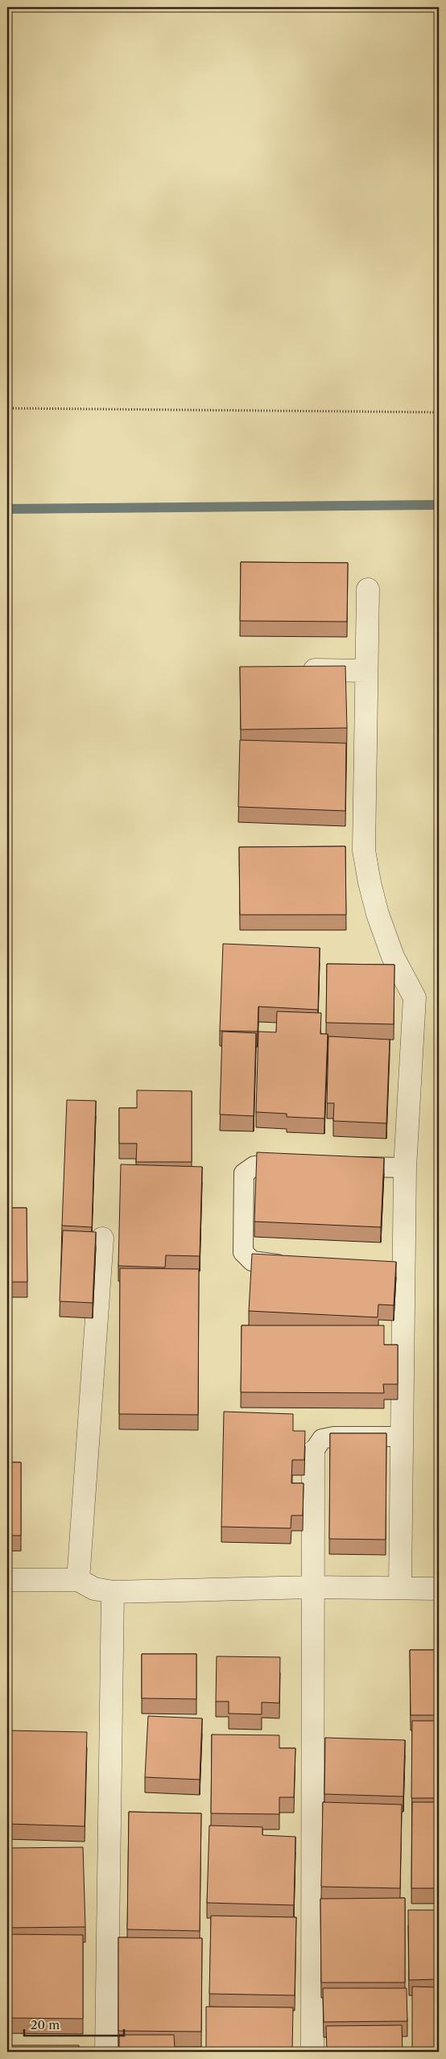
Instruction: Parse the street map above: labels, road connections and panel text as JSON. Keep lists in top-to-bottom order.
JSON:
{
  "scale_bar": "20 m"
}
